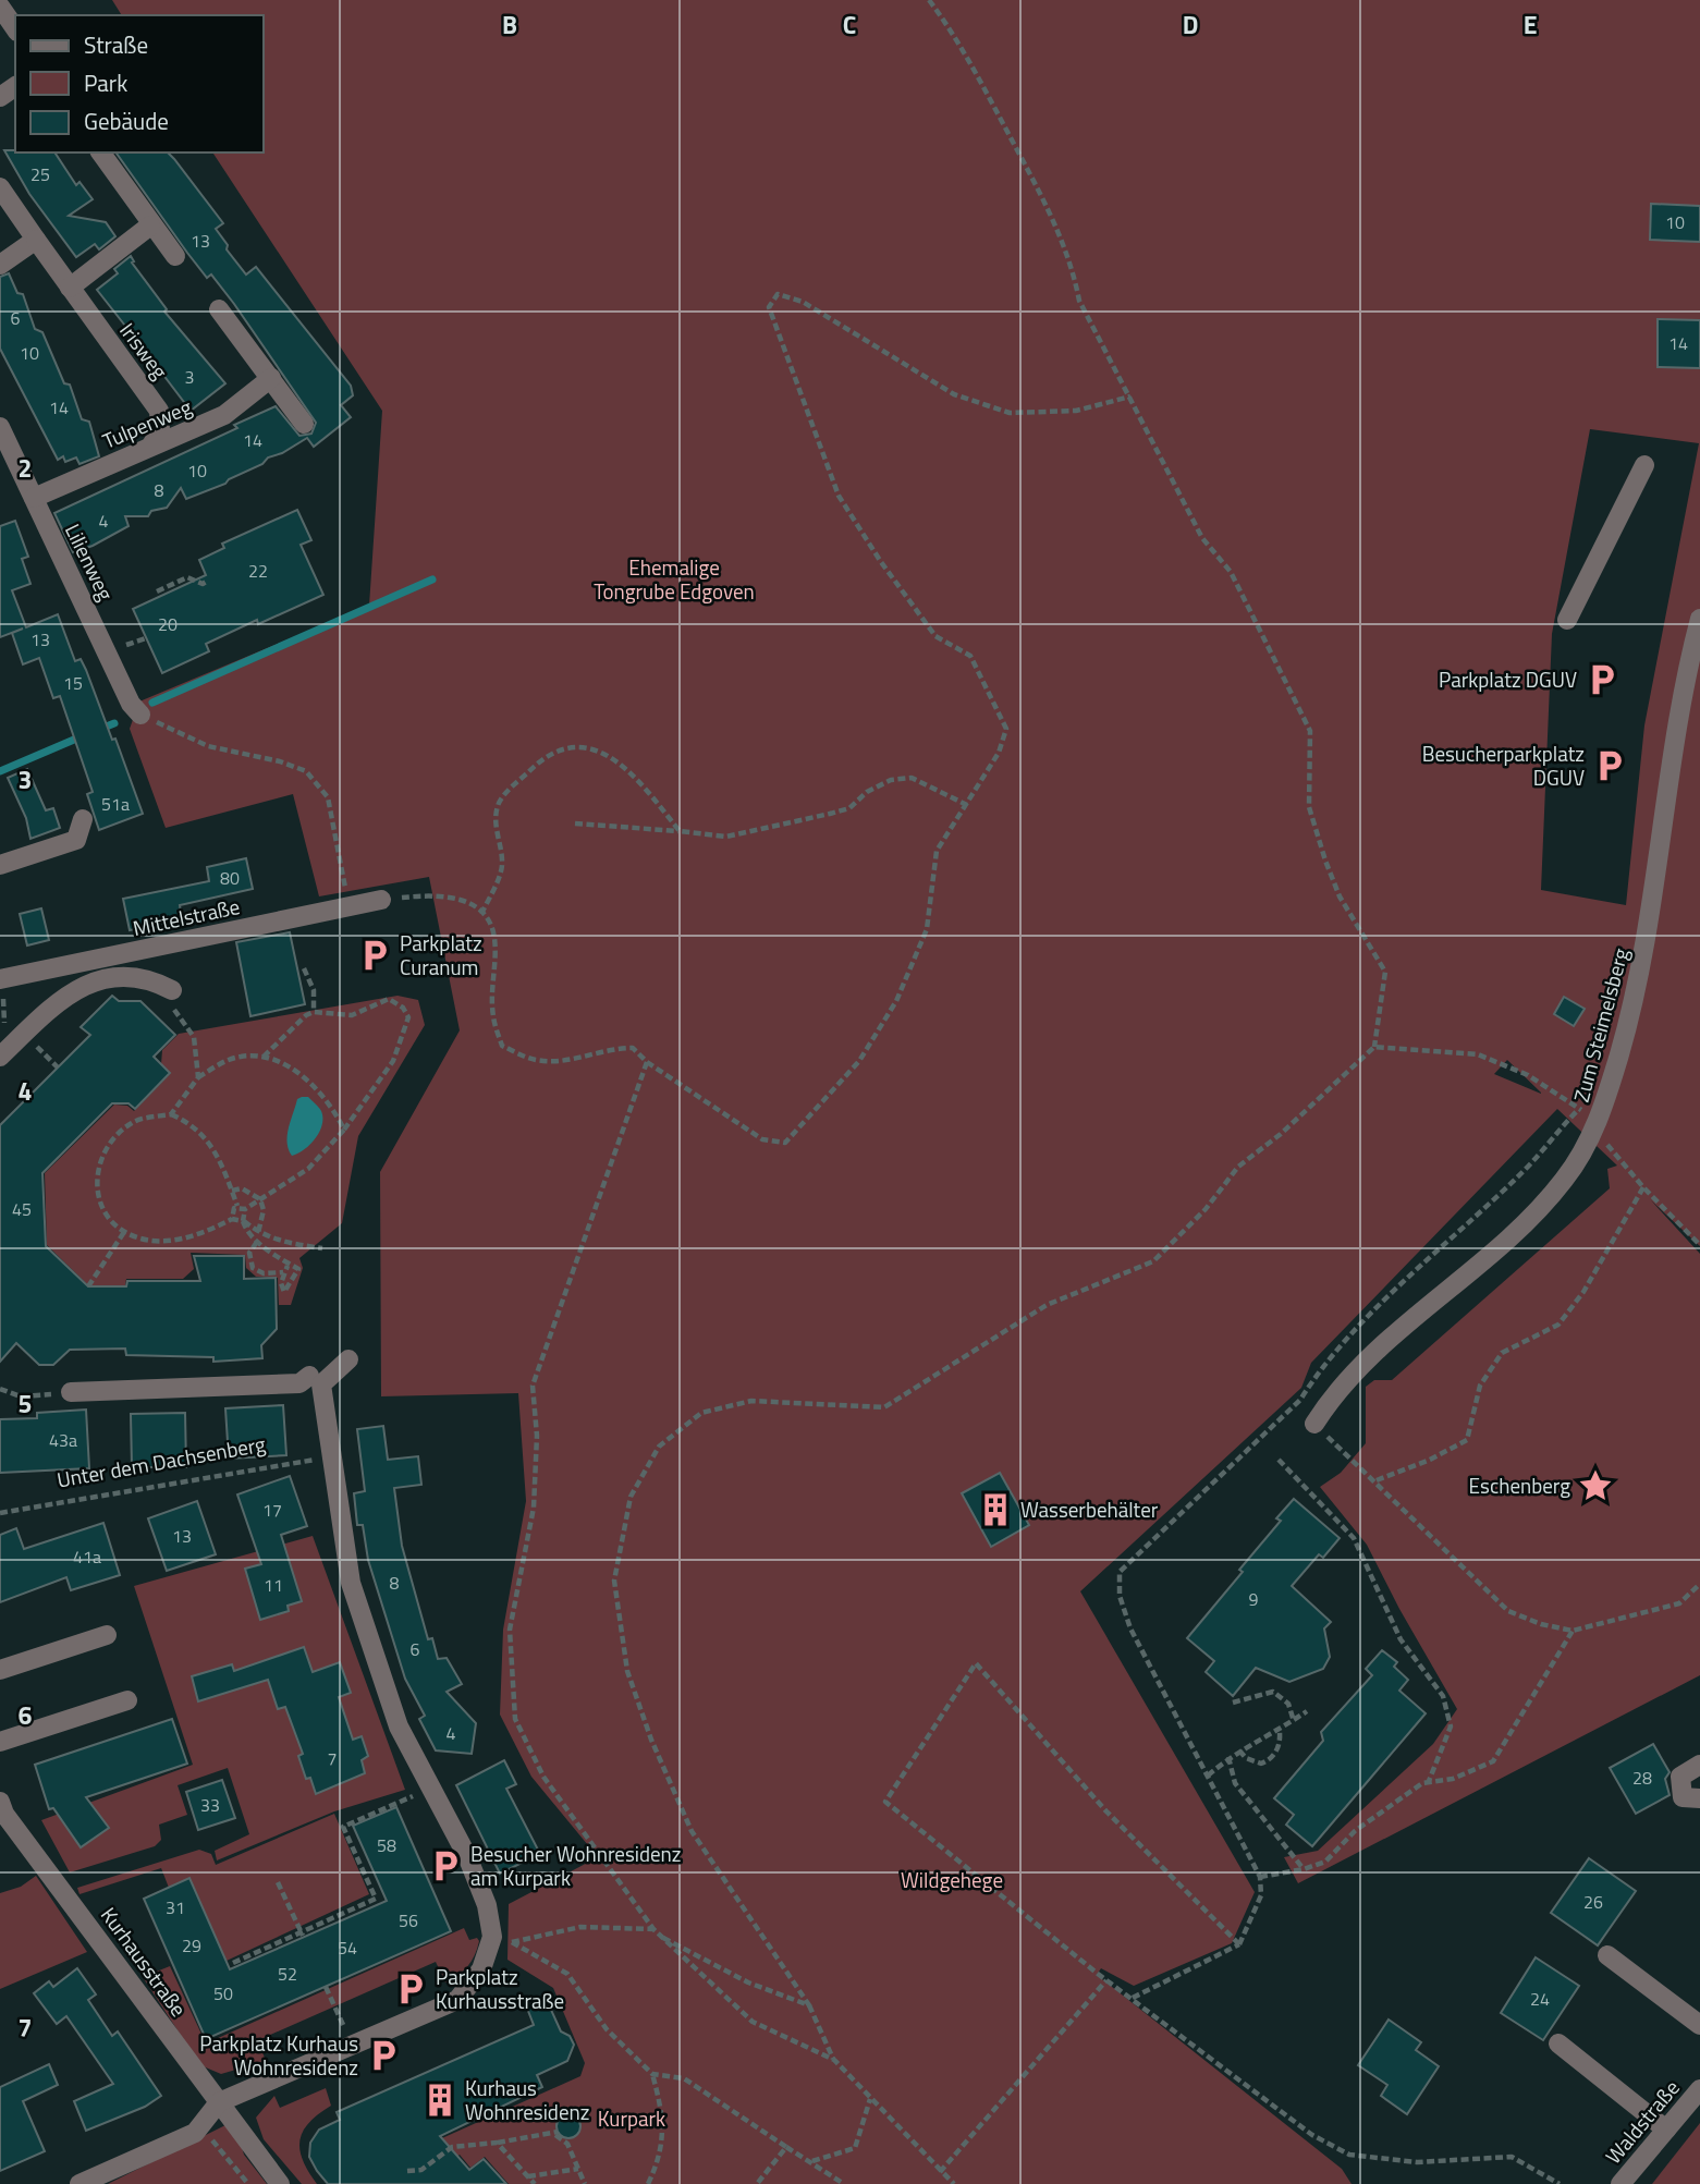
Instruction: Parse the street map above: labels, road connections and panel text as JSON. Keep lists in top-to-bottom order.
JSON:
{
  "streets": {
    "street": [
      "Irisweg",
      "Tulpenweg",
      "Lilienweg",
      "Mittelstraße",
      "Zum Steimelsberg",
      "Kurhausstraße",
      "Waldstraße"
    ],
    "path": ["Unter dem Dachsenberg"]
  },
  "crossings": [
    ["Irisweg", "Tulpenweg"],
    ["Tulpenweg", "Lilienweg"]
  ],
  "parks": ["Ehemalige Tongrube Edgoven", "Wildgehege", "Kurpark"],
  "places": {
    "parking": [
      "Parkplatz DGUV",
      "Besucherparkplatz DGUV",
      "Parkplatz Curanum",
      "Besucher Wohnresidenz am Kurpark",
      "Parkplatz Kurhausstraße",
      "Parkplatz Kurhaus Wohnresidenz"
    ],
    "place": ["Eschenberg"],
    "building": ["Wasserbehälter", "Kurhaus Wohnresidenz"]
  },
  "house_numbers": [
    "25",
    "10",
    "13",
    "6",
    "14",
    "10",
    "3",
    "14",
    "14",
    "10",
    "8",
    "4",
    "22",
    "20",
    "13",
    "15",
    "51a",
    "80",
    "45",
    "43a",
    "17",
    "13",
    "41a",
    "8",
    "11",
    "9",
    "6",
    "4",
    "7",
    "28",
    "33",
    "58",
    "26",
    "31",
    "56",
    "29",
    "54",
    "52",
    "50",
    "24"
  ],
  "legend": ["Straße", "Park", "Gebäude"],
  "grid": {
    "columns": [
      "B",
      "C",
      "D",
      "E"
    ],
    "rows": [
      "2",
      "3",
      "4",
      "5",
      "6",
      "7"
    ]
  }
}
